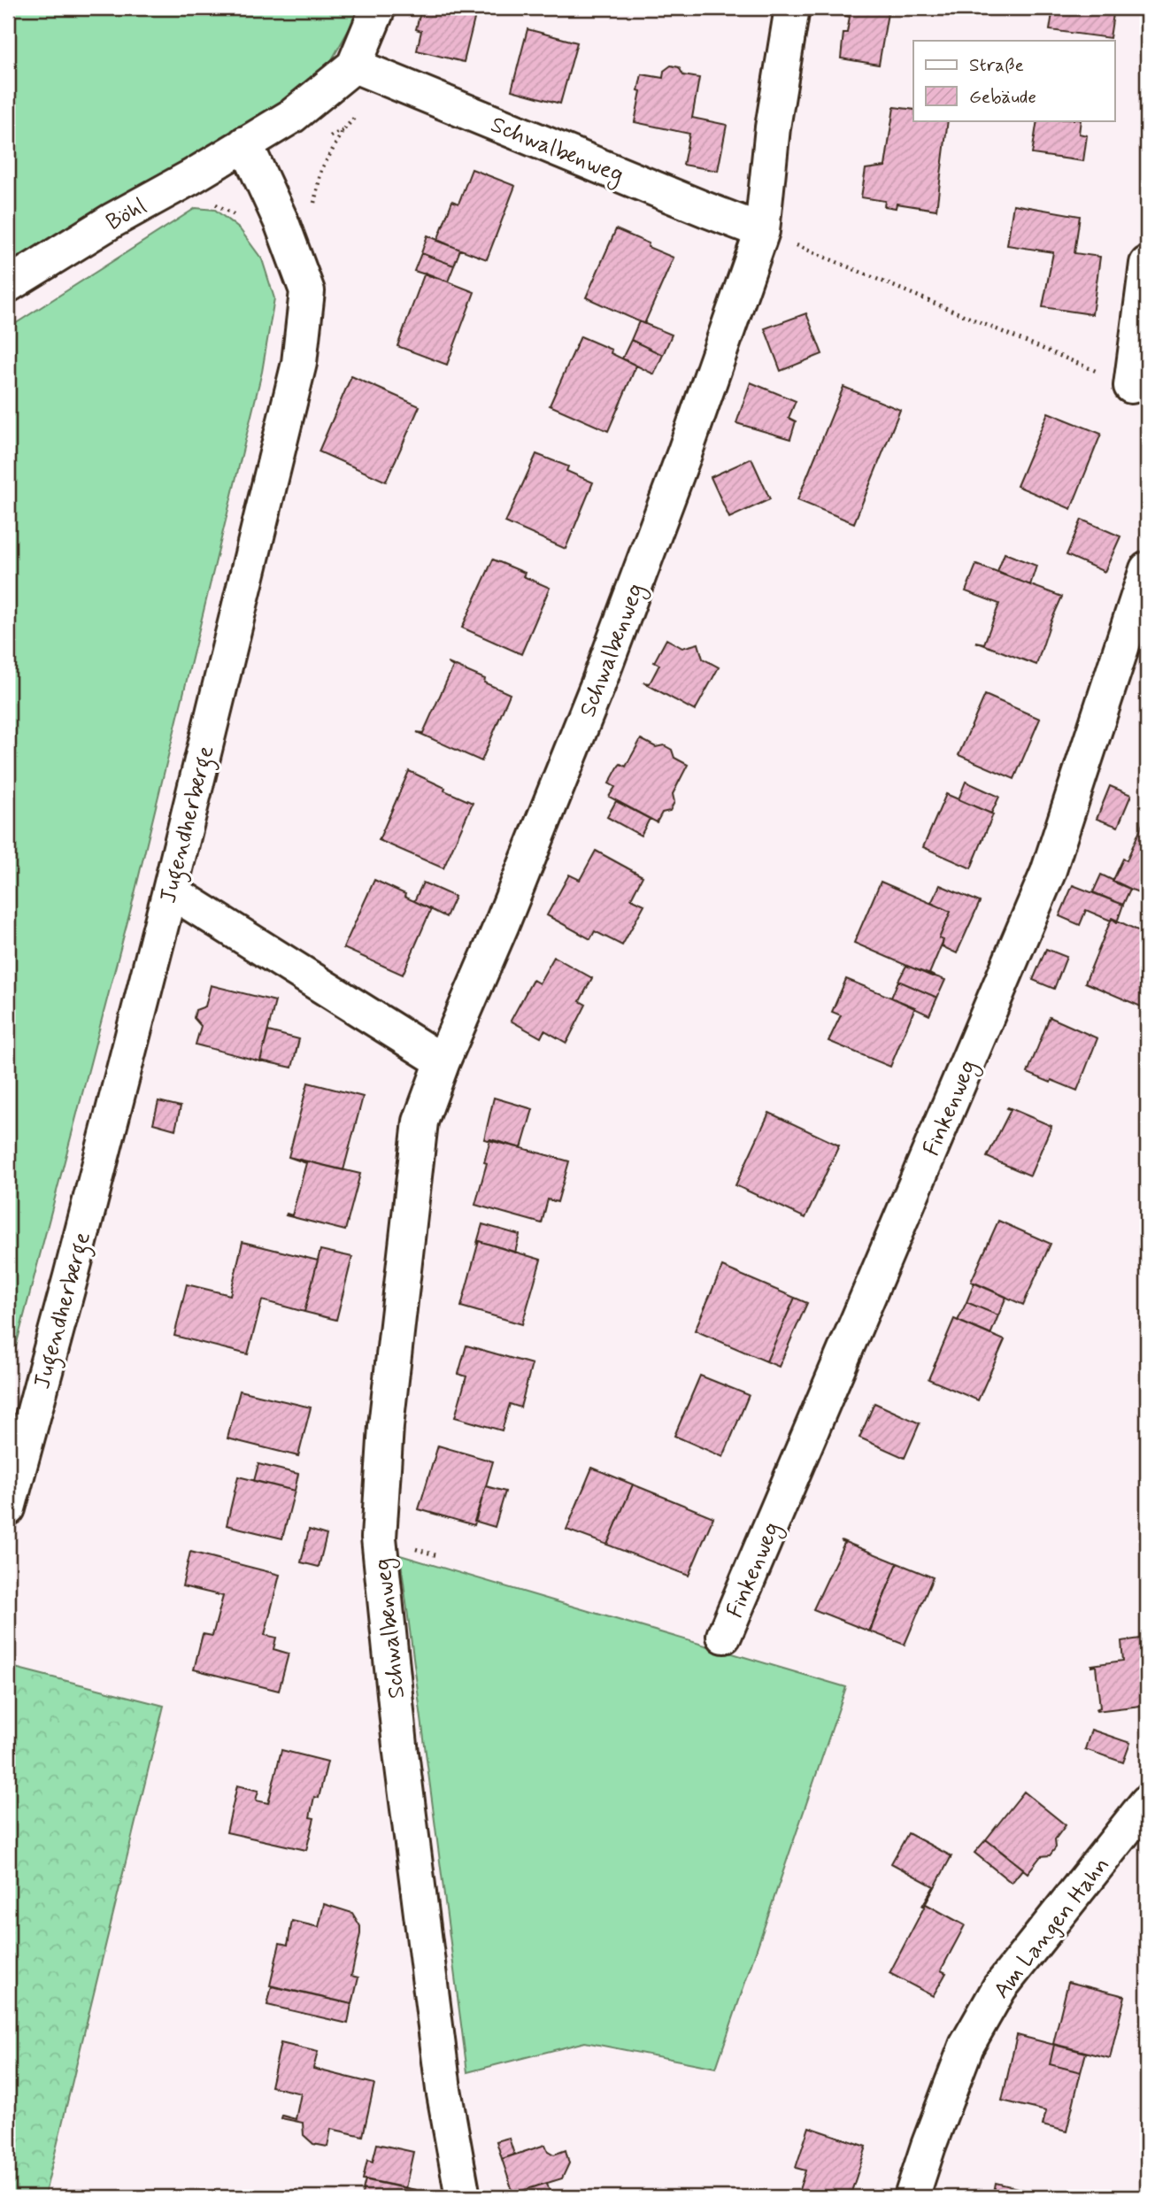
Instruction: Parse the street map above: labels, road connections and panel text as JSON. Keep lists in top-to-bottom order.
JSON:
{
  "streets": {
    "street": [
      "Schwalbenweg",
      "Böhl",
      "Jugendherberge",
      "Finkenweg",
      "Am Langen Hahn"
    ]
  },
  "crossings": [
    ["Schwalbenweg", "Böhl"],
    ["Böhl", "Jugendherberge"]
  ],
  "legend": ["Straße", "Gebäude"]
}
